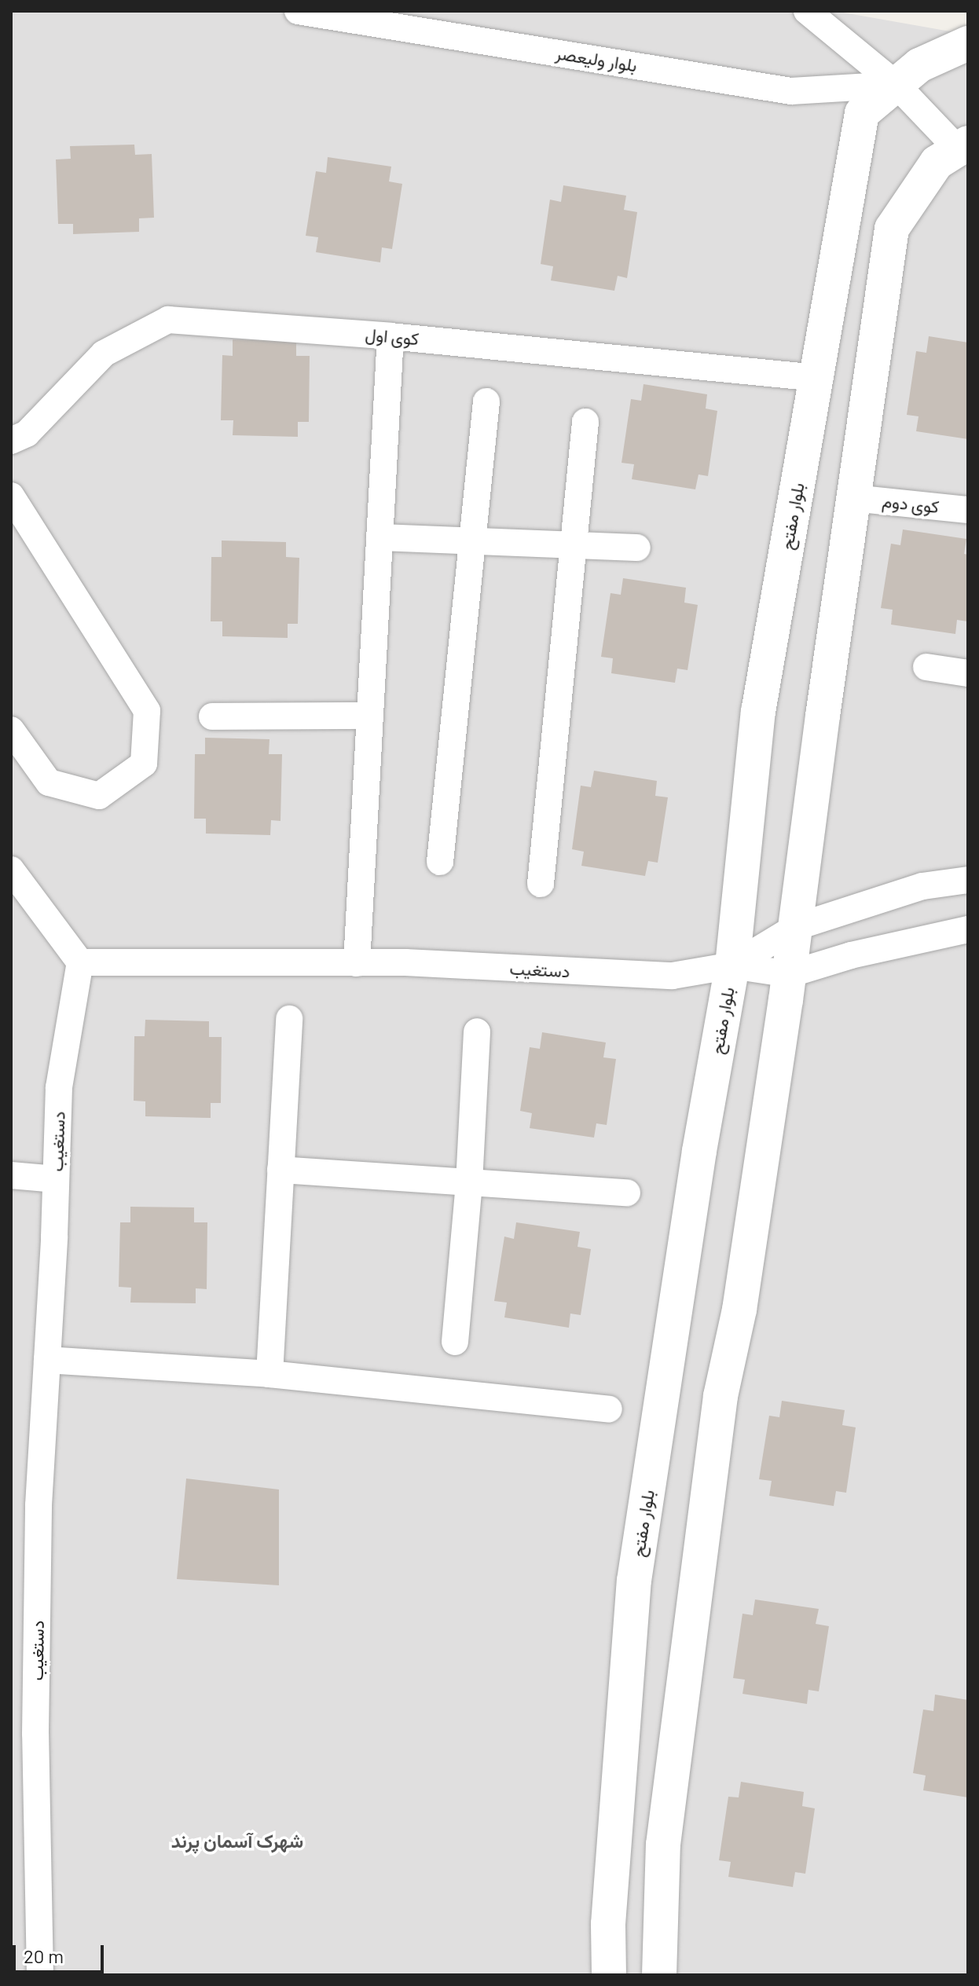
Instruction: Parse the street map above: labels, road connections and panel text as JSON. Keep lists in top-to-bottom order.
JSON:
{
  "streets": {
    "street": [
      "بلوار ولیعصر",
      "کوی اول",
      "کوی دوم",
      "بلوار مفتح",
      "دستغیب"
    ]
  },
  "crossings": [
    ["بلوار ولیعصر", "بلوار مفتح"],
    ["کوی اول", "بلوار مفتح"],
    ["بلوار مفتح", "دستغیب"]
  ],
  "districts": ["شهرک آسمان پرند"],
  "scale_bar": "20 m"
}
